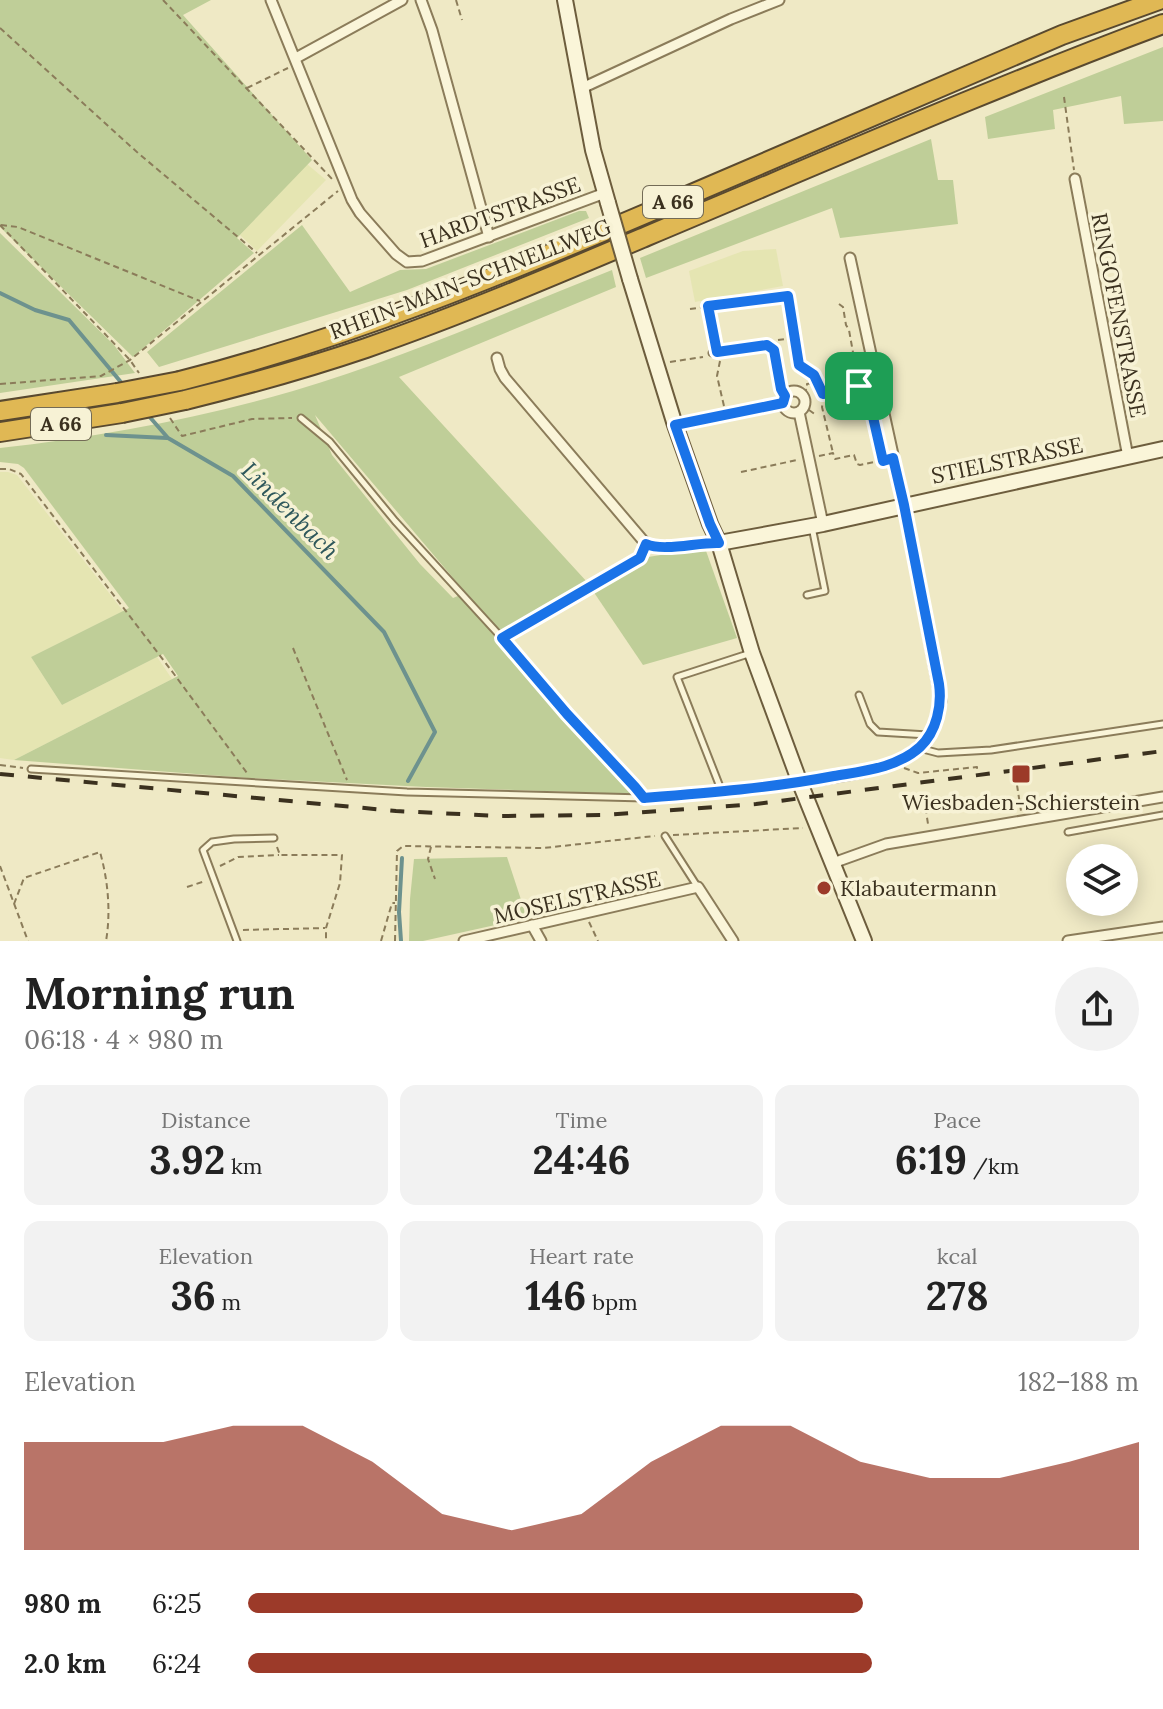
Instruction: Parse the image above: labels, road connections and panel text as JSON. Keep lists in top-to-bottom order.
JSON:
{
  "streets": {
    "highway": ["A 66", "RHEIN-MAIN-SCHNELLWEG"],
    "street": [
      "HARDTSTRASSE",
      "RINGOFENSTRASSE",
      "STIELSTRASSE",
      "MOSELSTRASSE"
    ]
  },
  "crossings": [
    ["RINGOFENSTRASSE", "STIELSTRASSE"]
  ],
  "water": ["Lindenbach"],
  "places": {
    "transit": ["Wiesbaden-Schierstein"],
    "other": ["Klabautermann"]
  },
  "page": {
    "heading": ["Morning run", "06:18 · 4 × 980 m"],
    "stats": [
      ["Distance", "3.92 km"],
      ["Time", "24:46"],
      ["Pace", "6:19 /km"],
      ["Elevation", "36 m"],
      ["Heart rate", "146 bpm"],
      ["kcal", "278"]
    ],
    "chart": ["Elevation", "182–188 m"],
    "list": [
      {
        "name": "980 m",
        "note": "6:25"
      },
      {
        "name": "2.0 km",
        "note": "6:24"
      }
    ]
  }
}
